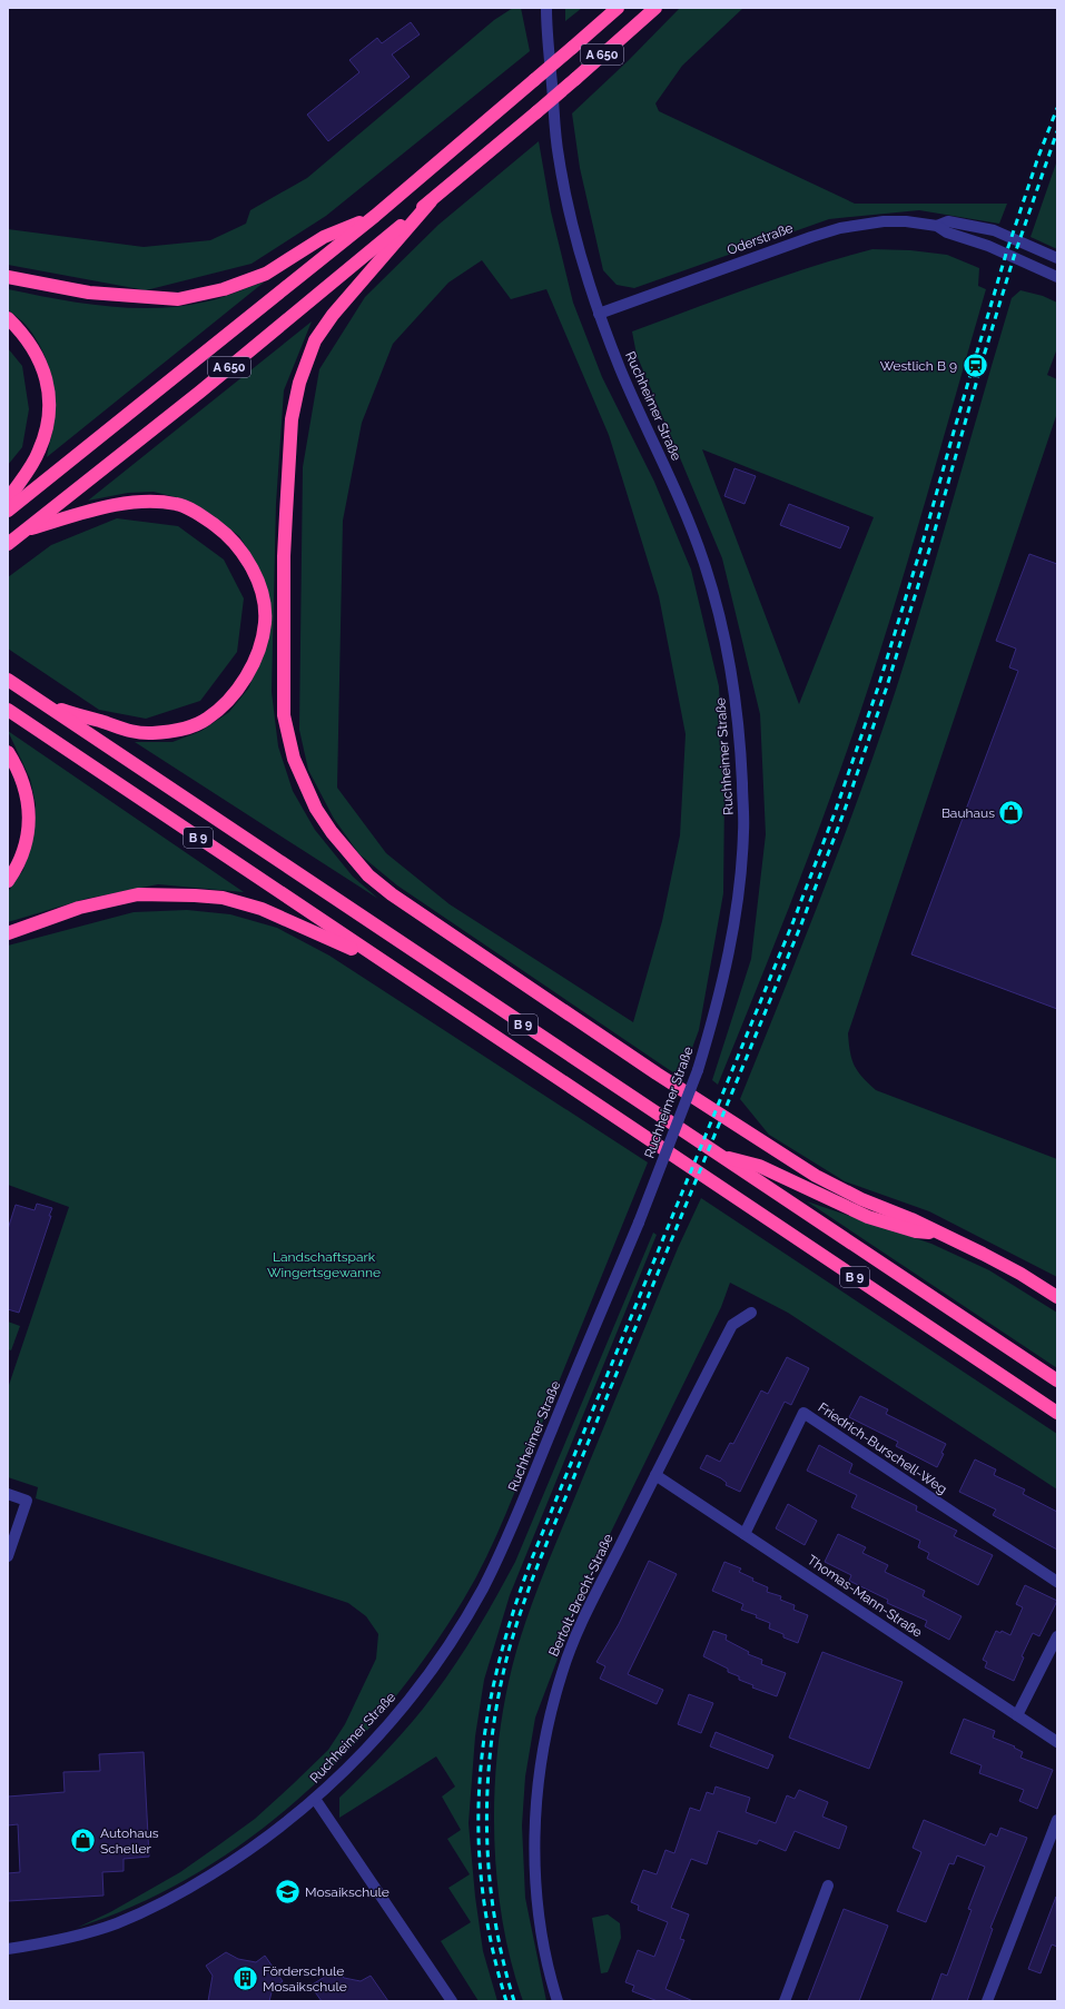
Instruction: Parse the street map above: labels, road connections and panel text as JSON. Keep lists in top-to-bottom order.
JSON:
{
  "streets": {
    "highway": ["A 650", "B 9"],
    "street": [
      "Oderstraße",
      "Ruchheimer Straße",
      "Friedrich-Burschell-Weg",
      "Bertolt-Brecht-Straße",
      "Thomas-Mann-Straße"
    ]
  },
  "crossings": [
    ["Oderstraße", "Ruchheimer Straße"],
    ["Friedrich-Burschell-Weg", "Thomas-Mann-Straße"],
    ["Bertolt-Brecht-Straße", "Thomas-Mann-Straße"]
  ],
  "parks": ["Landschaftspark Wingertsgewanne"],
  "places": {
    "station": ["Westlich B 9"],
    "shop": ["Bauhaus", "Autohaus Scheller"],
    "school or university": ["Mosaikschule"],
    "building": ["Förderschule Mosaikschule"]
  }
}
